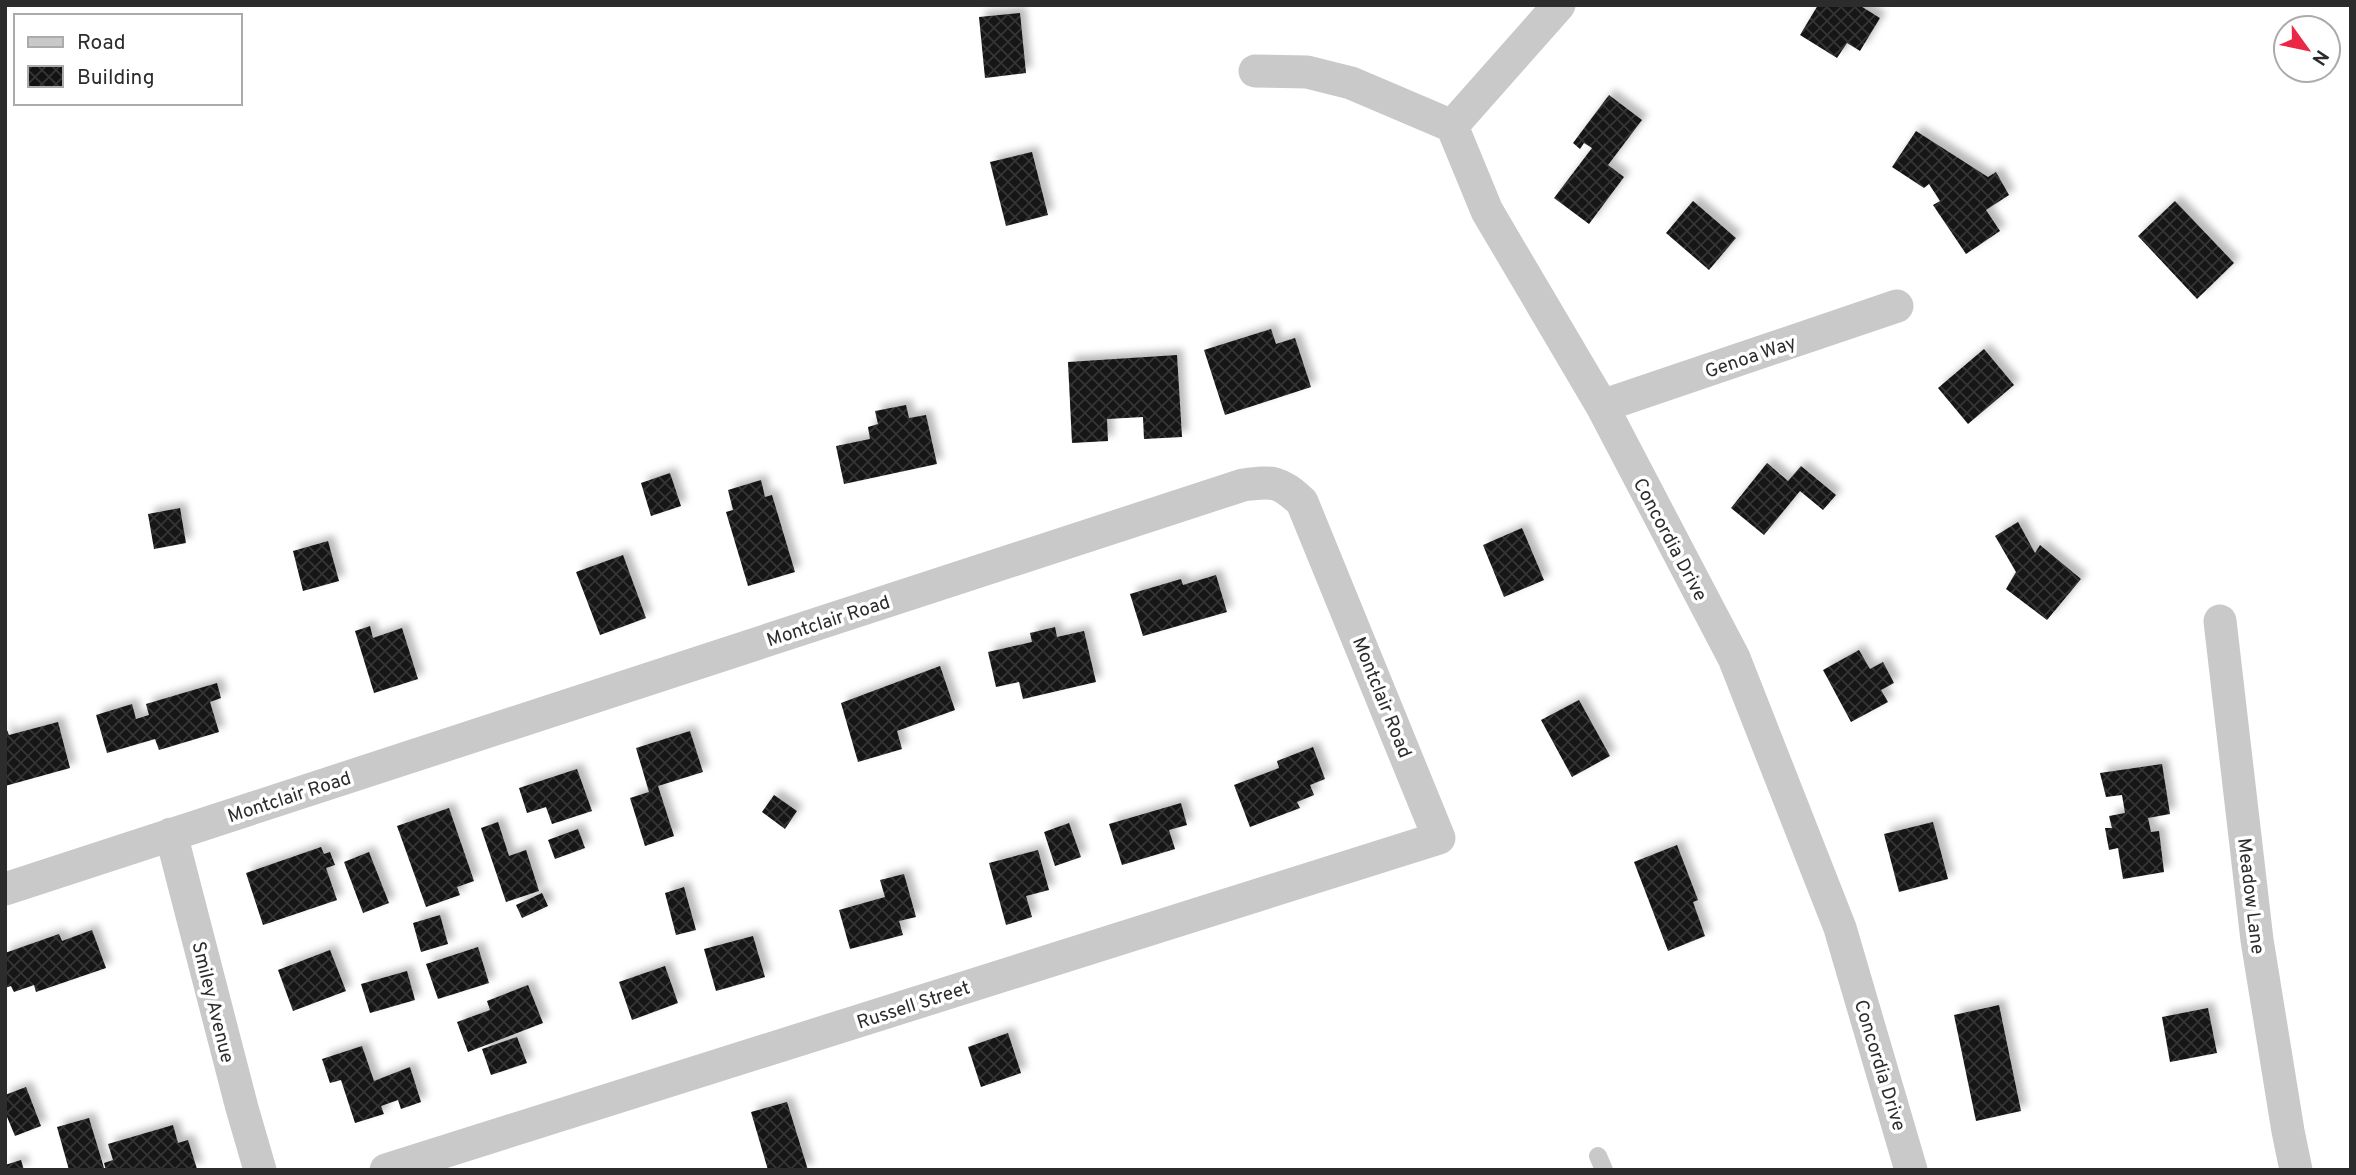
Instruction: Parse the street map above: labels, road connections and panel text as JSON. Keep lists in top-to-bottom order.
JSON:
{
  "streets": {
    "street": [
      "Genoa Way",
      "Concordia Drive",
      "Montclair Road",
      "Meadow Lane",
      "Smiley Avenue",
      "Russell Street"
    ]
  },
  "crossings": [
    ["Genoa Way", "Concordia Drive"],
    ["Montclair Road", "Smiley Avenue"],
    ["Montclair Road", "Russell Street"]
  ],
  "legend": ["Road", "Building"],
  "north": "bottom right"
}
